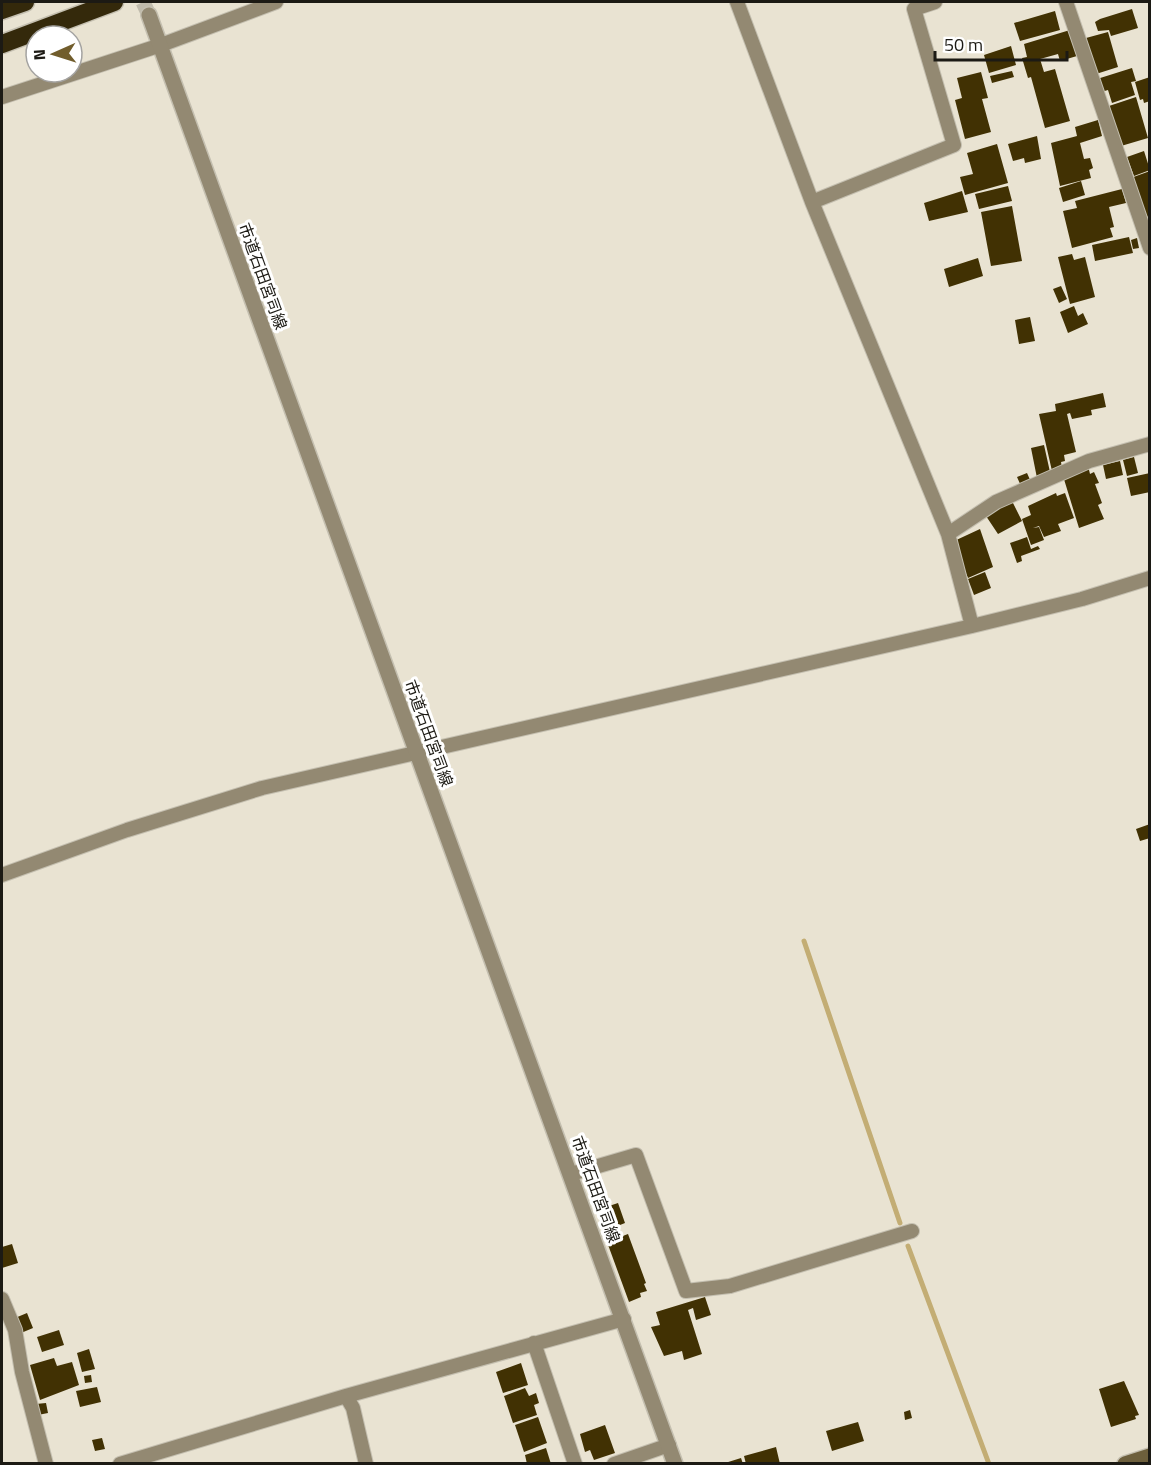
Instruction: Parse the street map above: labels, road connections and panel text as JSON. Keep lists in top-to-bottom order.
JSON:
{
  "streets": {
    "street": ["市道石田宮司線"]
  },
  "scale_bar": "50 m",
  "north": "left"
}
